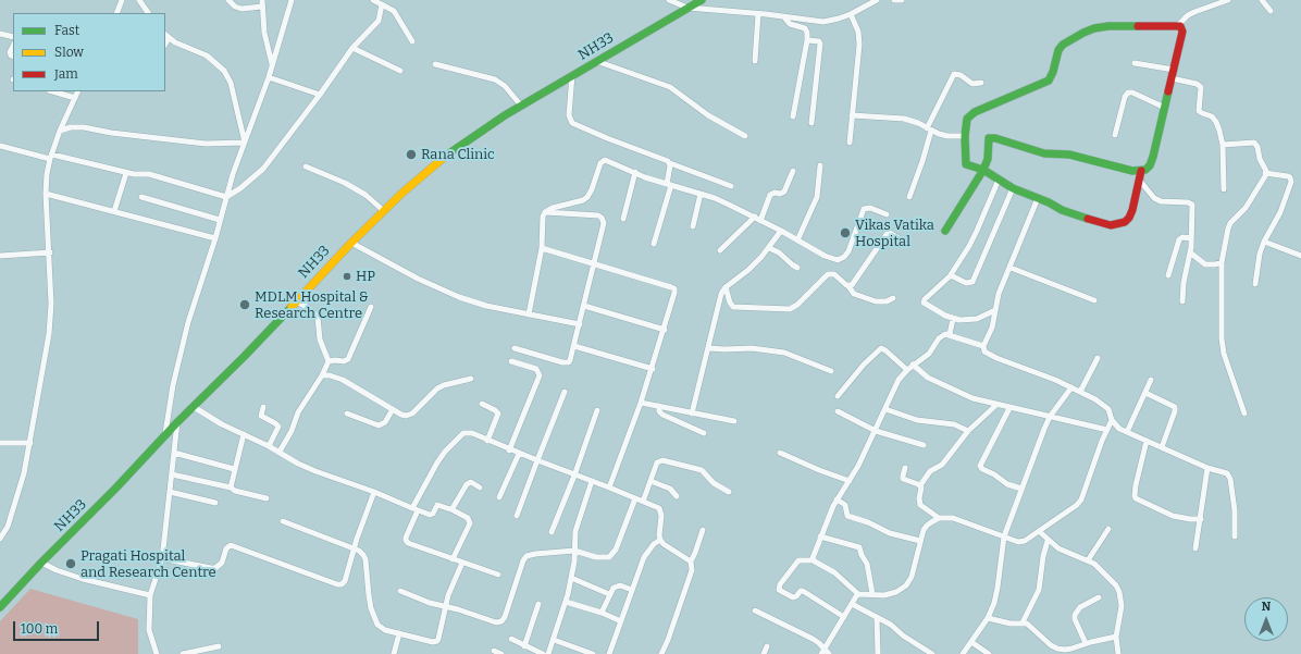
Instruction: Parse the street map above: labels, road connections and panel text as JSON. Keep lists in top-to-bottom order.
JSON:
{
  "streets": {
    "main road": ["NH33"]
  },
  "places": [
    "Rana Clinic",
    "Vikas Vatika Hospital",
    "HP",
    "MDLM Hospital & Research Centre",
    "Pragati Hospital and Research Centre"
  ],
  "legend": ["Fast", "Slow", "Jam"],
  "scale_bar": "100 m",
  "north": "top"
}
